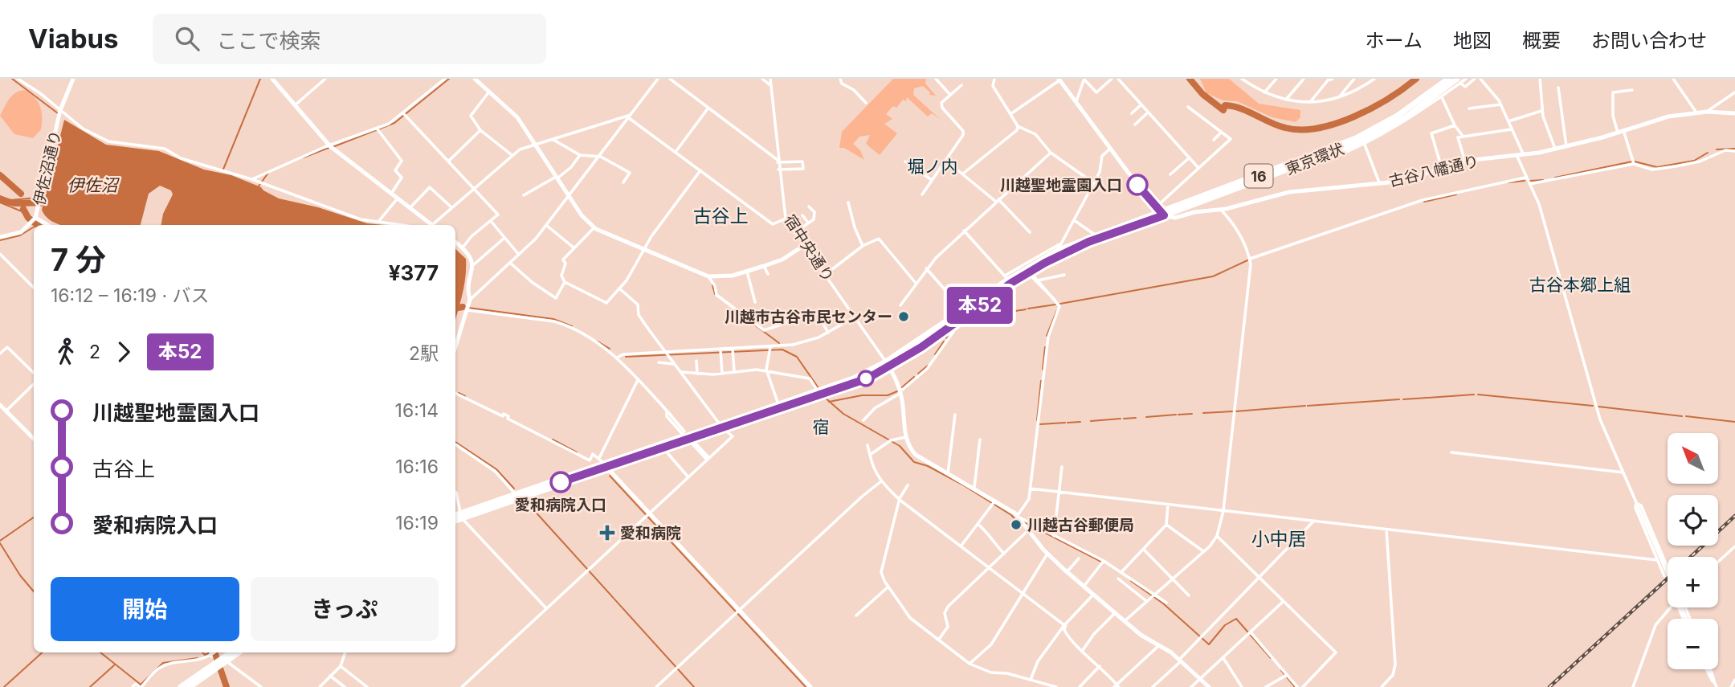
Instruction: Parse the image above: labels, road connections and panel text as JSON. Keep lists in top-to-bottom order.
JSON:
{
  "streets": {
    "highway": ["東京環状", "16"],
    "street": ["伊佐沼通り", "古谷八幡通り", "宿中央通り"]
  },
  "crossings": [
    ["東京環状", "古谷八幡通り"],
    ["東京環状", "宿中央通り"]
  ],
  "districts": [
    "堀ノ内",
    "古谷上",
    "古谷本郷上組",
    "宿",
    "小中居"
  ],
  "water": ["伊佐沼"],
  "places": {
    "other": [
      "川越聖地霊園入口",
      "川越市古谷市民センター",
      "愛和病院入口",
      "川越古谷郵便局"
    ],
    "health": ["愛和病院"]
  },
  "lines": ["bus line 本52"],
  "north": "top left",
  "page": {
    "header": "Viabus",
    "search": "ここで検索",
    "nav": [
      "ホーム",
      "地図",
      "概要",
      "お問い合わせ"
    ],
    "on_map": "本52",
    "heading": ["7 分", "16:12 – 16:19 · バス", "¥377"],
    "legs": ["2", "本52", "2駅"],
    "list": [
      {
        "name": "川越聖地霊園入口",
        "value": "16:14"
      },
      {
        "name": "古谷上",
        "value": "16:16"
      },
      {
        "name": "愛和病院入口",
        "value": "16:19"
      }
    ],
    "map_buttons": ["+", "−"],
    "buttons": ["開始", "きっぷ"]
  }
}
